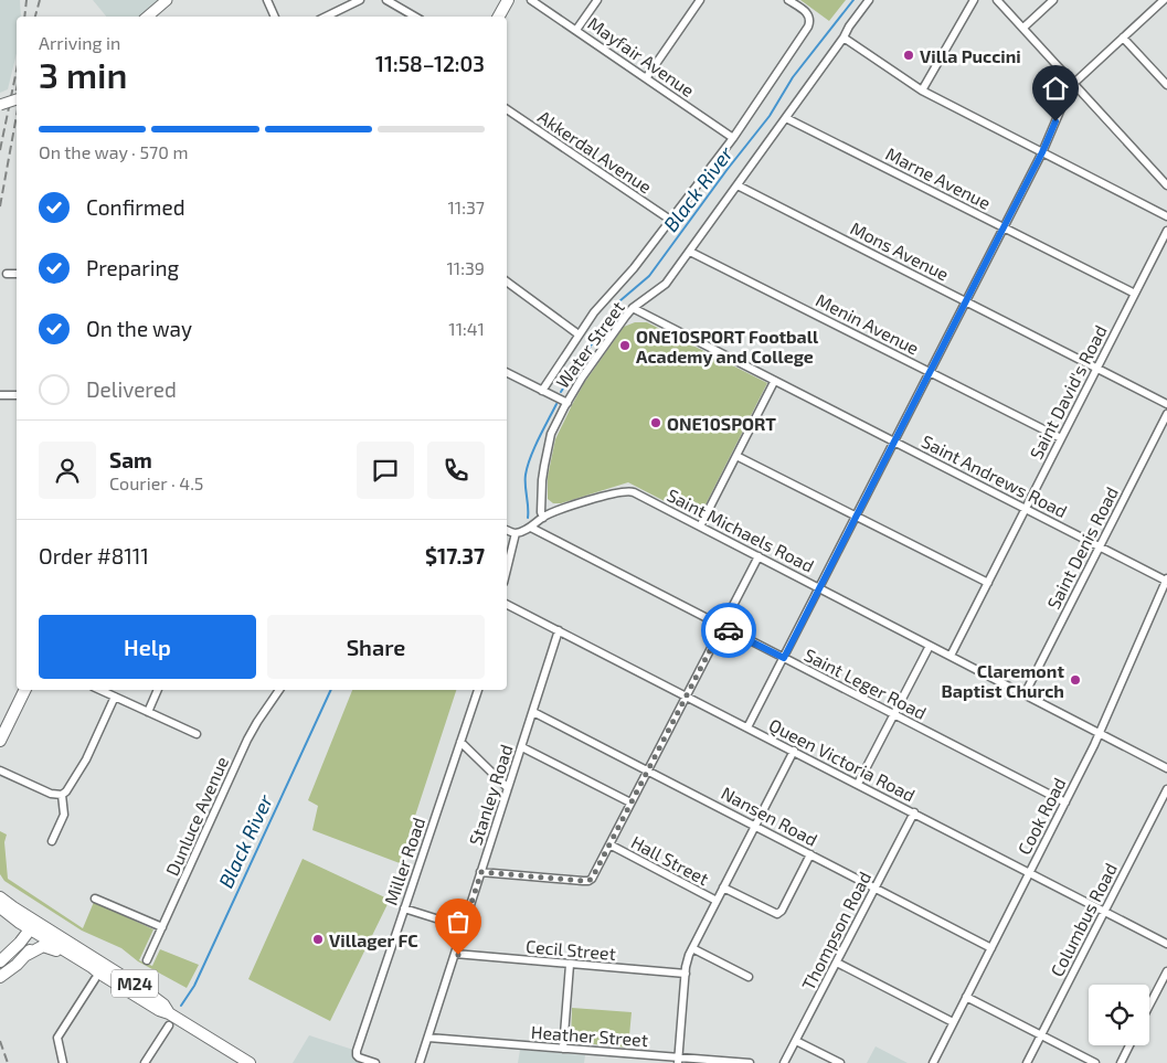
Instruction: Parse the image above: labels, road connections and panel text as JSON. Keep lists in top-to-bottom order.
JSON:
{
  "streets": {
    "main road": ["M24"],
    "street": [
      "Mayfair Avenue",
      "Akkerdal Avenue",
      "Marne Avenue",
      "Mons Avenue",
      "Menin Avenue",
      "Water Street",
      "Saint David's Road",
      "Saint Andrews Road",
      "Saint Michaels Road",
      "Saint Denis Road",
      "Saint Leger Road",
      "Queen Victoria Road",
      "Stanley Road",
      "Dunluce Avenue",
      "Nansen Road",
      "Cook Road",
      "Hall Street",
      "Miller Road",
      "Columbus Road",
      "Thompson Road",
      "Cecil Street",
      "Heather Street"
    ]
  },
  "crossings": [
    ["Marne Avenue", "Water Street"],
    ["Marne Avenue", "Saint David's Road"],
    ["Mons Avenue", "Water Street"],
    ["Mons Avenue", "Saint David's Road"],
    ["Menin Avenue", "Water Street"],
    ["Menin Avenue", "Saint David's Road"],
    ["Water Street", "Saint Andrews Road"],
    ["Water Street", "Saint Michaels Road"],
    ["Saint David's Road", "Saint Andrews Road"],
    ["Saint David's Road", "Saint Michaels Road"],
    ["Saint Andrews Road", "Saint Denis Road"],
    ["Saint Andrews Road", "Cook Road"],
    ["Saint Michaels Road", "Saint Denis Road"],
    ["Saint Michaels Road", "Saint Leger Road"],
    ["Saint Michaels Road", "Cook Road"],
    ["Saint Leger Road", "Cook Road"],
    ["Queen Victoria Road", "Stanley Road"],
    ["Queen Victoria Road", "Cook Road"],
    ["Queen Victoria Road", "Columbus Road"],
    ["Queen Victoria Road", "Thompson Road"],
    ["Stanley Road", "Nansen Road"],
    ["Stanley Road", "Cecil Street"],
    ["Stanley Road", "Heather Street"],
    ["Nansen Road", "Cook Road"],
    ["Nansen Road", "Thompson Road"]
  ],
  "water": ["Black River"],
  "places": [
    "Villa Puccini",
    "ONE10SPORT Football Academy and College",
    "ONE10SPORT",
    "Claremont Baptist Church",
    "Villager FC"
  ],
  "page": {
    "heading": ["3 min", "Arriving in", "11:58–12:03"],
    "panel": [
      "Sam",
      "Courier · 4.5",
      "Order #8111",
      "$17.37"
    ],
    "bar": "On the way · 570 m",
    "list": [
      ["Confirmed", "11:37"],
      ["Preparing", "11:39"],
      ["On the way", "11:41"],
      "Delivered"
    ],
    "buttons": ["Help", "Share"]
  }
}
